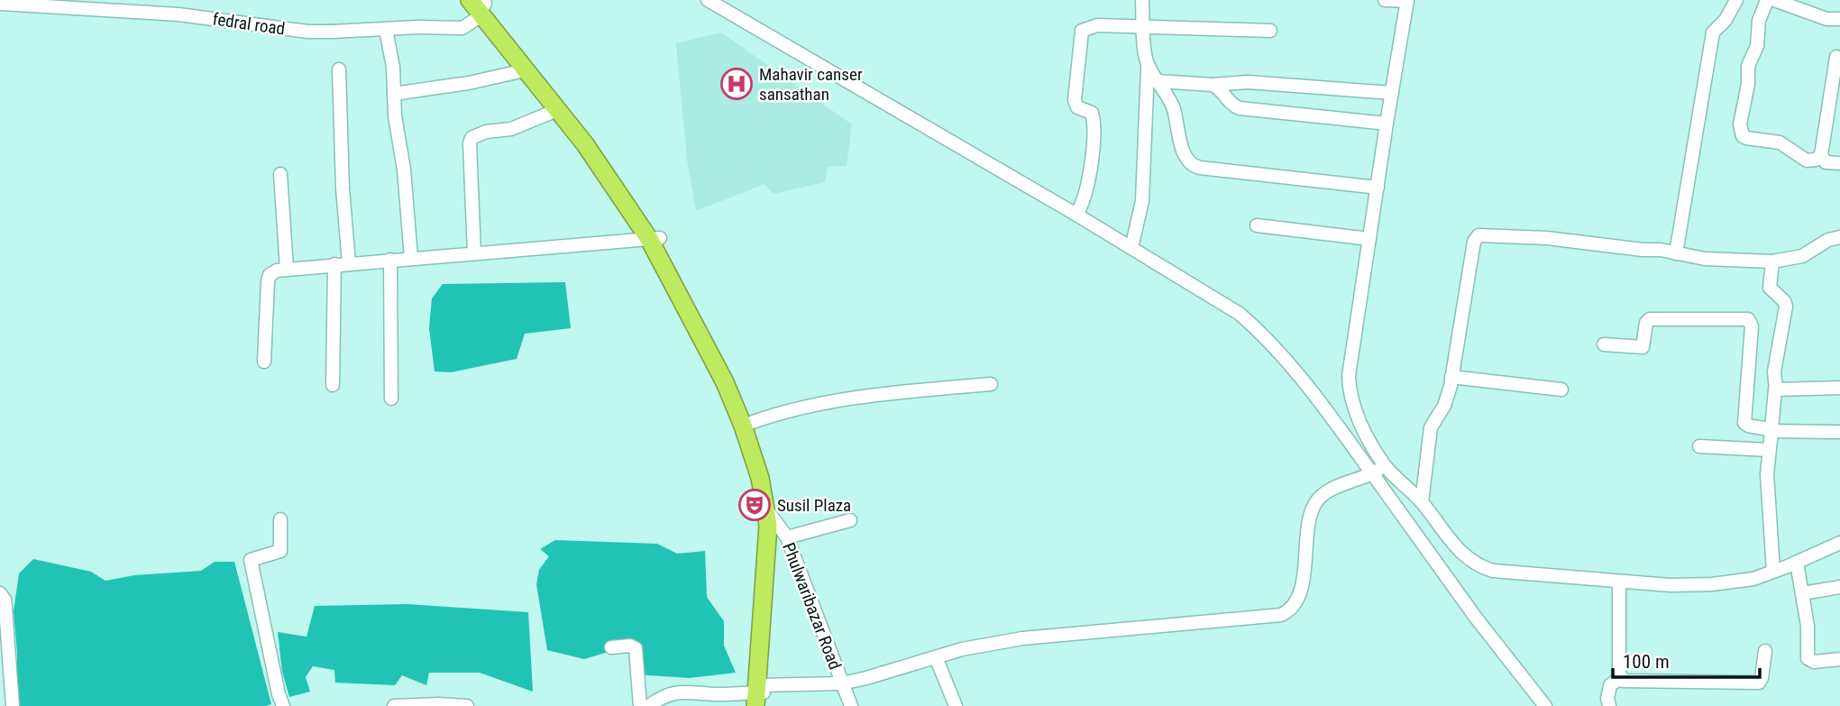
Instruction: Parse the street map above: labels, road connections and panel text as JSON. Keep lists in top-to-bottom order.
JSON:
{
  "streets": {
    "street": ["fedral road", "Phulwaribazar Road"]
  },
  "places": {
    "hospital": ["Mahavir canser sansathan"],
    "theatre": ["Susil Plaza"]
  },
  "scale_bar": "100 m"
}
